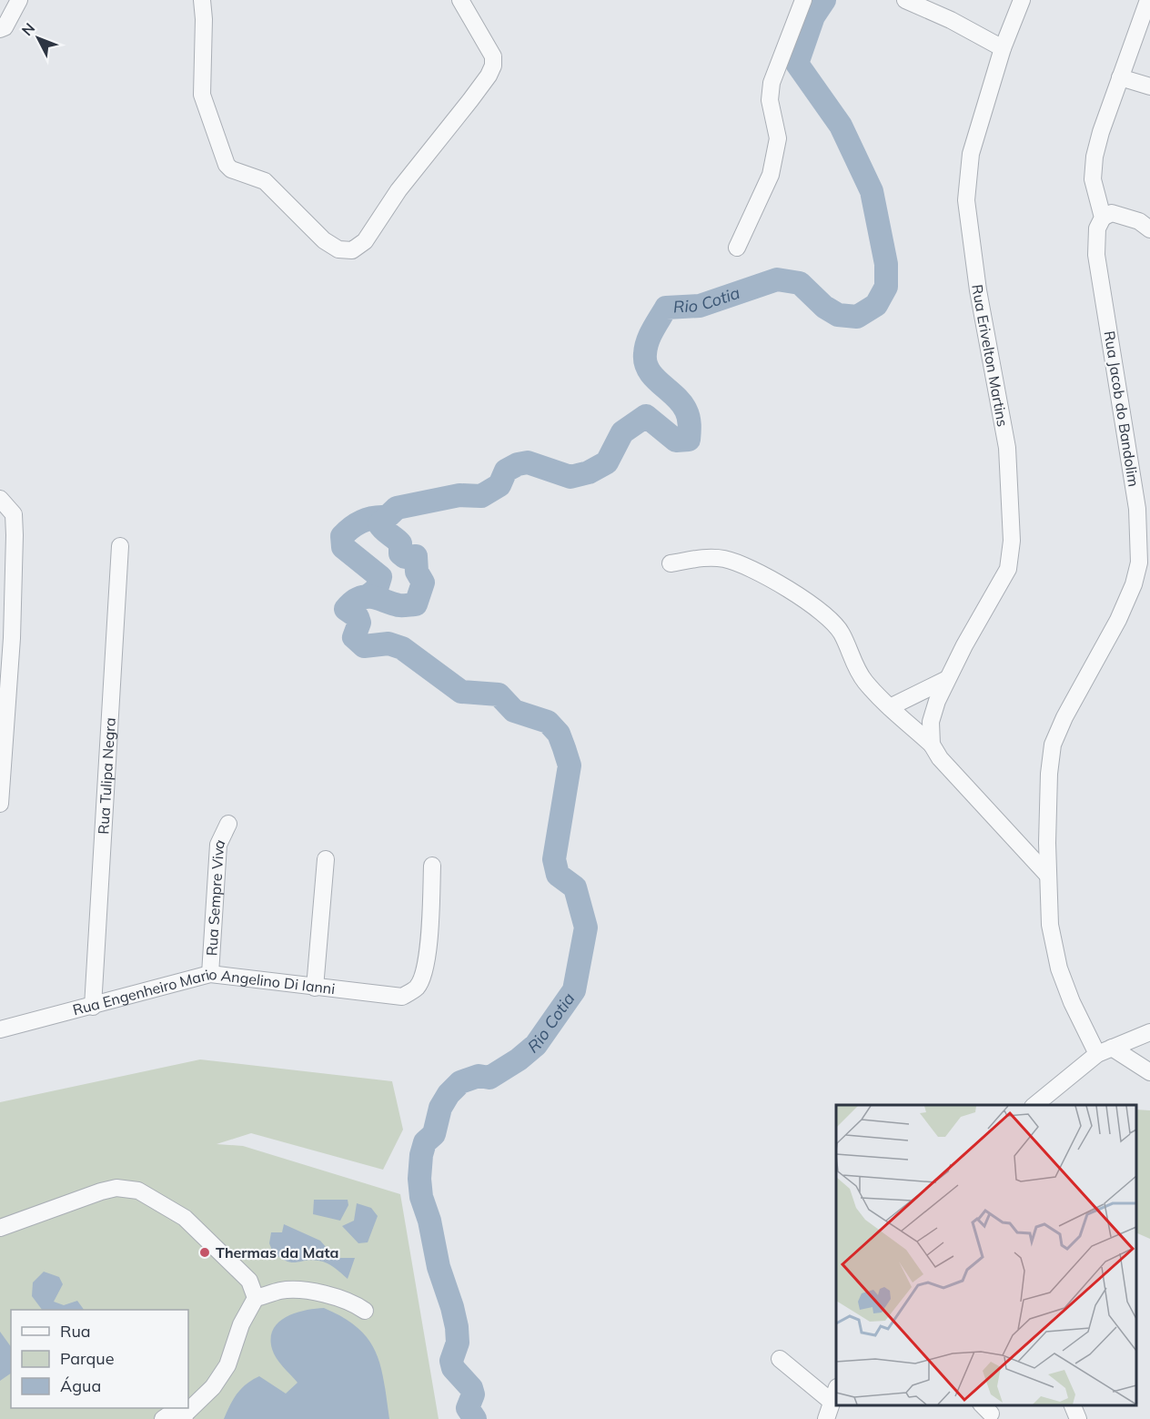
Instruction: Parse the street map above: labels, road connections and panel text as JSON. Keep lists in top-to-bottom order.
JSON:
{
  "streets": {
    "street": [
      "Rua Erivelton Martins",
      "Rua Jacob do Bandolim",
      "Rua Tulipa Negra",
      "Rua Sempre Viva",
      "Rua Engenheiro Mario Angelino Di Ianni"
    ]
  },
  "crossings": [
    ["Rua Tulipa Negra", "Rua Engenheiro Mario Angelino Di Ianni"],
    ["Rua Sempre Viva", "Rua Engenheiro Mario Angelino Di Ianni"]
  ],
  "water": ["Rio Cotia"],
  "places": ["Thermas da Mata"],
  "legend": ["Rua", "Parque", "Água"],
  "north": "top left"
}
